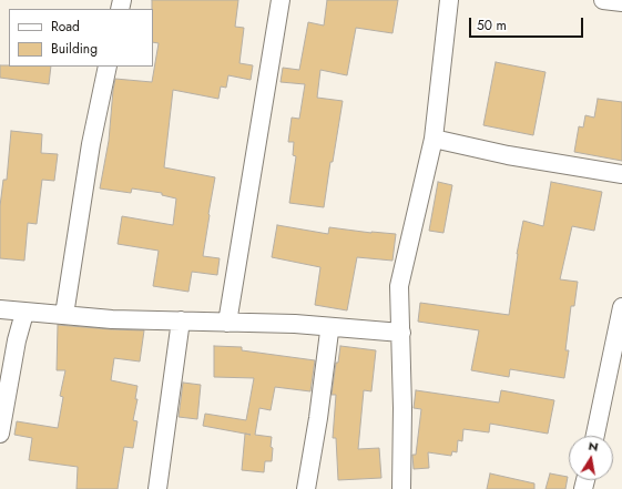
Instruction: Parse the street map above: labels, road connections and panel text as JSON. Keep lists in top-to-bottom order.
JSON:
{
  "legend": ["Road", "Building"],
  "scale_bar": "50 m",
  "north": "top"
}
